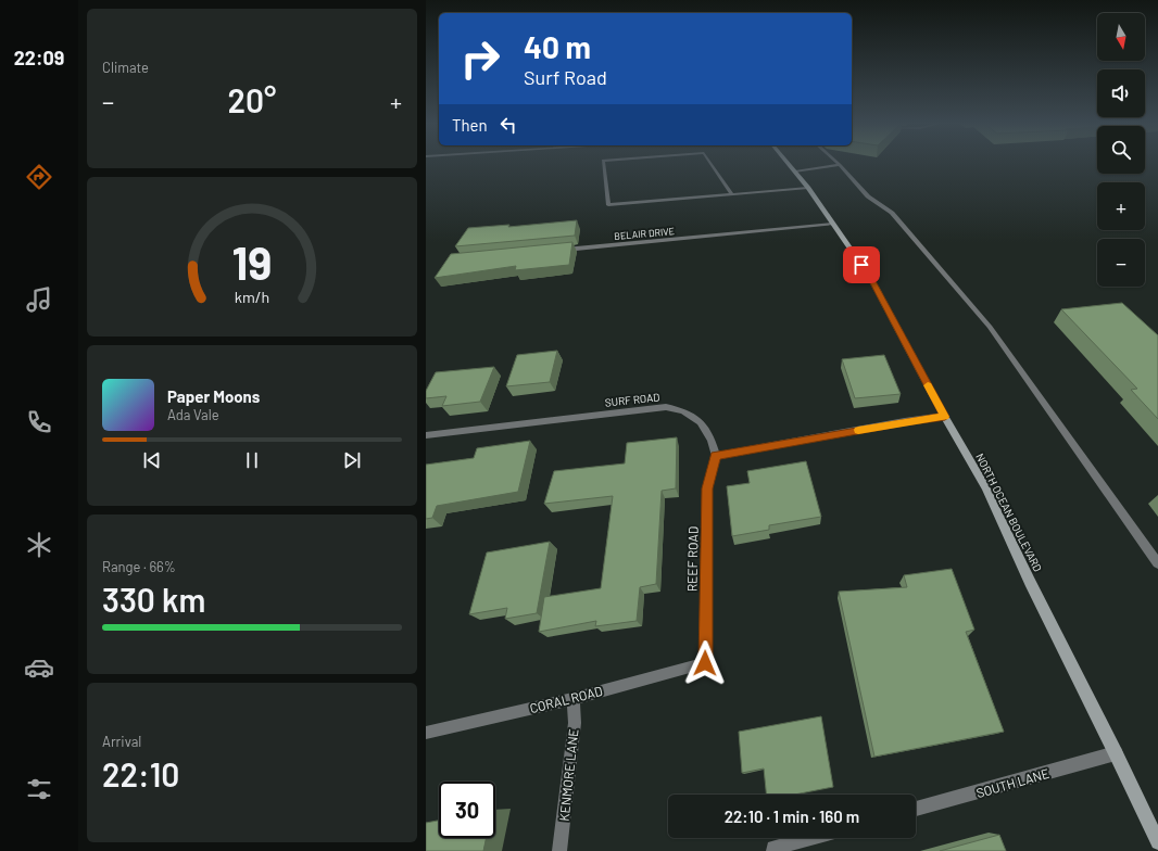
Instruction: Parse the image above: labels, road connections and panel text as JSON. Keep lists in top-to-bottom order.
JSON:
{
  "streets": {
    "main road": ["NORTH OCEAN BOULEVARD"],
    "street": [
      "BELAIR DRIVE",
      "SURF ROAD",
      "REEF ROAD",
      "CORAL ROAD",
      "KENMORE LANE",
      "SOUTH LANE"
    ]
  },
  "crossings": [
    ["BELAIR DRIVE", "NORTH OCEAN BOULEVARD"],
    ["SURF ROAD", "REEF ROAD"],
    ["NORTH OCEAN BOULEVARD", "SOUTH LANE"],
    ["REEF ROAD", "CORAL ROAD"],
    ["CORAL ROAD", "KENMORE LANE"]
  ],
  "north": "bottom",
  "page": {
    "tabs": "22:09",
    "tile": [
      "Climate",
      ["Range · 66%", "330 km"],
      ["Arrival", "22:10"]
    ],
    "map_buttons": ["+", "−"],
    "turn": ["40 m", "Surf Road"],
    "heat": ["−", "20°", "+"],
    "then": "Then",
    "song": ["Paper Moons", "Ada Vale"],
    "limit": "30",
    "trip": "22:10 · 1 min · 160 m",
    "gauge": ["19", "km/h"]
  }
}
